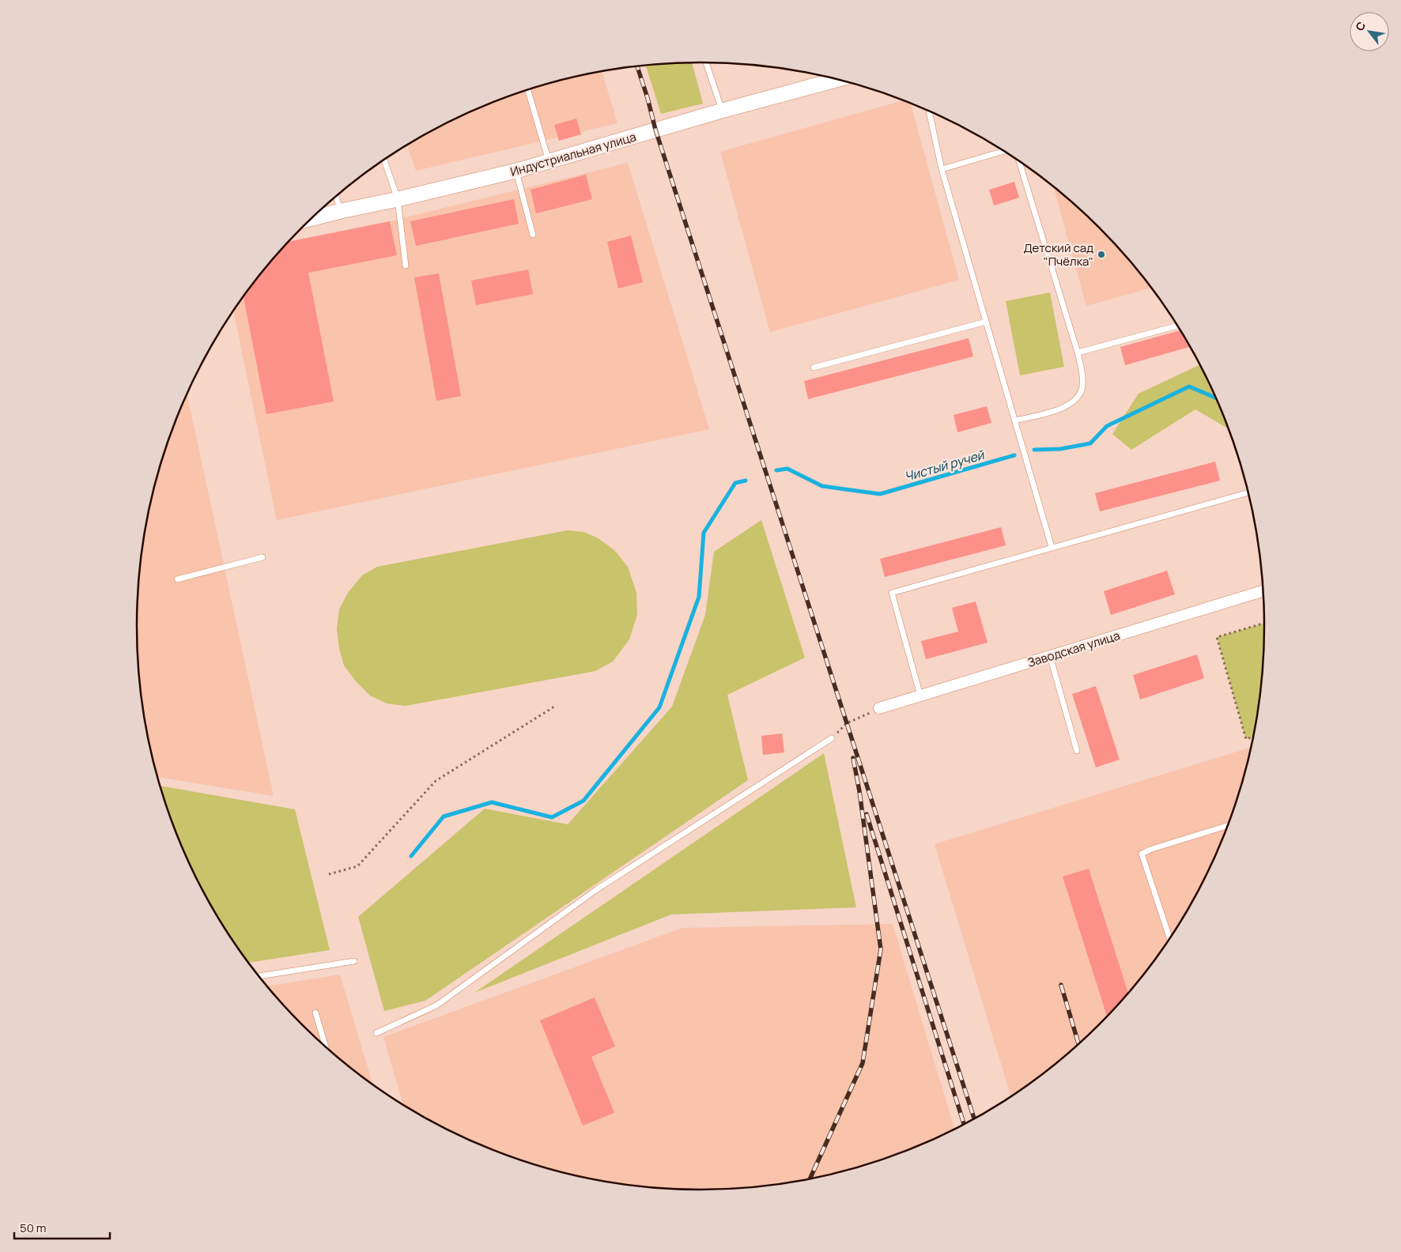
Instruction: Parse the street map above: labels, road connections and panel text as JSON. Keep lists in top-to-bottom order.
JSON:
{
  "streets": {
    "main road": ["Индустриальная улица"],
    "street": ["Заводская улица"]
  },
  "water": ["Чистый ручей"],
  "places": ["Детский сад \"Пчёлка\""],
  "scale_bar": "50 m",
  "north": "top left"
}
